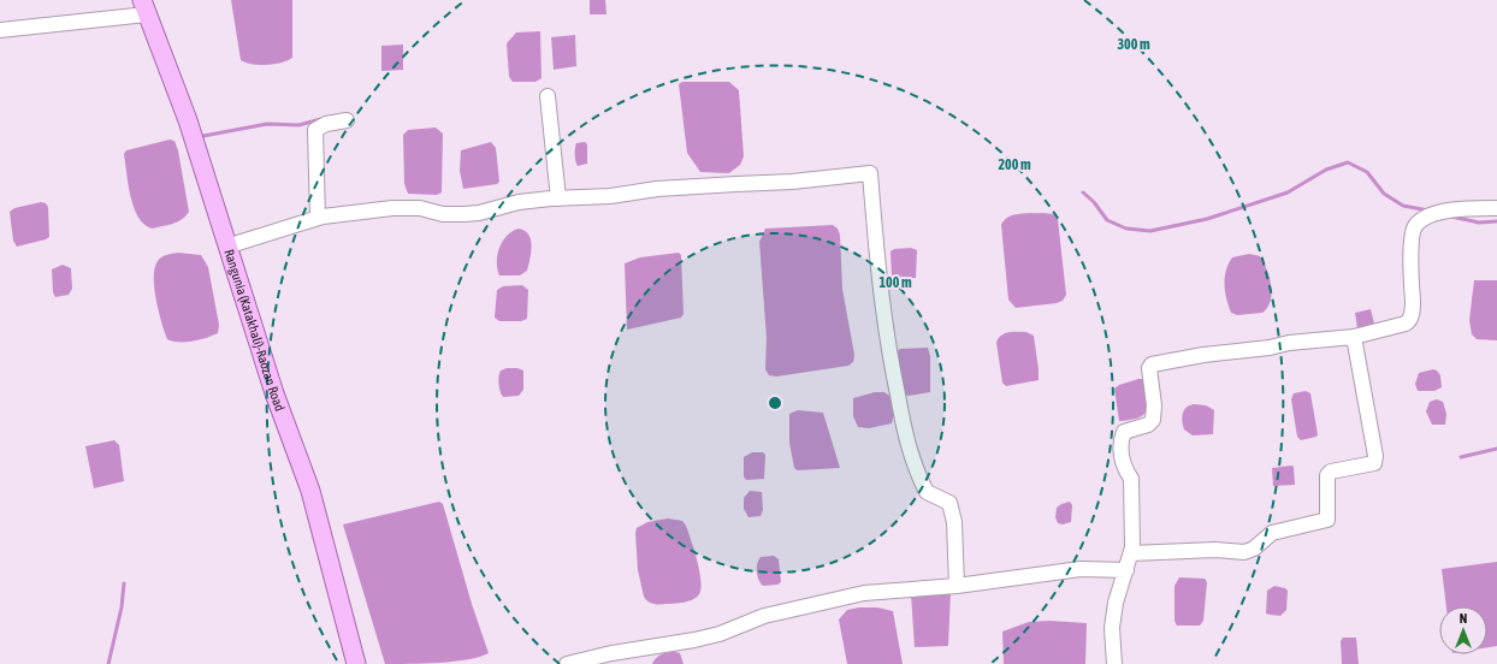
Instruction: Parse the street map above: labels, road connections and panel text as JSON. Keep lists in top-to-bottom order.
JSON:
{
  "streets": {
    "main road": ["Rangunia (Katakhali)-Raozan Road"]
  },
  "north": "top",
  "rings": ["300 m", "200 m", "100 m"]
}
